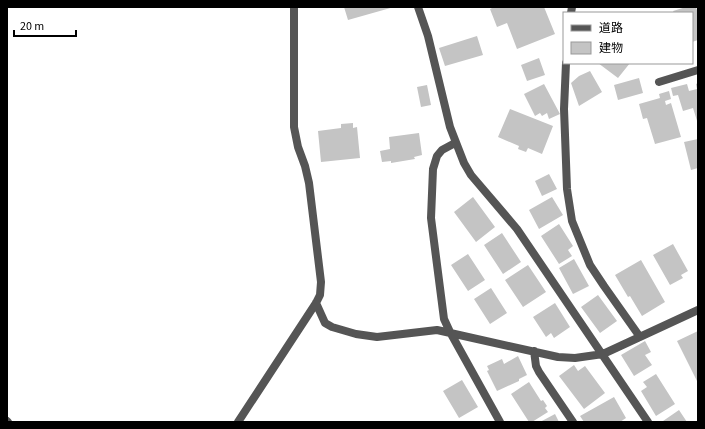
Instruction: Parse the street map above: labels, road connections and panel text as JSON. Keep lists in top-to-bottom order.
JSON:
{
  "legend": ["道路", "建物"],
  "scale_bar": "20 m"
}
